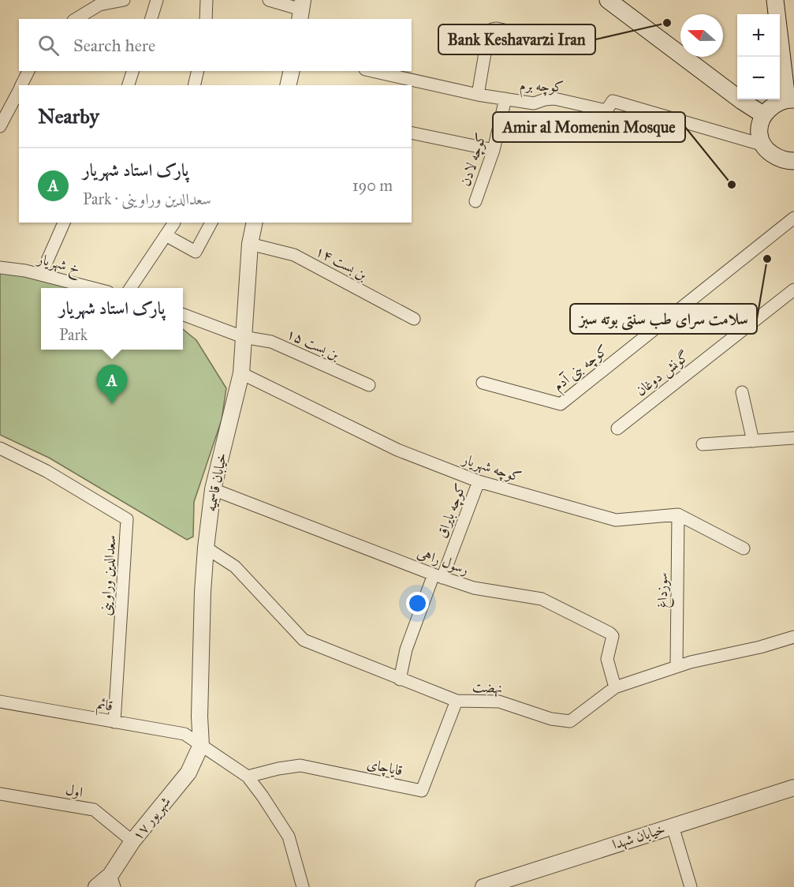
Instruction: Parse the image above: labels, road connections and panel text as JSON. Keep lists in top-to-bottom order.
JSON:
{
  "streets": {
    "street": [
      "کوچه برم",
      "کوچه لادن",
      "بن بست ۱۴",
      "خ شهریار",
      "بن بست ۱۵",
      "کوچه بنی آدم",
      "گونش دوغان",
      "کوچه شهریار",
      "خیابان قاسمیه",
      "کوچه بایراق",
      "رسول راهی",
      "سعدالدین وراوینی",
      "سوزداغ",
      "نهضت",
      "قائم",
      "قایاچای",
      "اول",
      "۱۷ شهریور",
      "خیابان شهدا"
    ]
  },
  "crossings": [
    ["کوچه برم", "کوچه لادن"],
    ["بن بست ۱۴", "خیابان قاسمیه"],
    ["بن بست ۱۵", "خیابان قاسمیه"],
    ["کوچه شهریار", "خیابان قاسمیه"],
    ["کوچه شهریار", "کوچه بایراق"],
    ["کوچه شهریار", "سوزداغ"],
    ["خیابان قاسمیه", "رسول راهی"],
    ["خیابان قاسمیه", "نهضت"],
    ["خیابان قاسمیه", "قائم"],
    ["خیابان قاسمیه", "۱۷ شهریور"],
    ["کوچه بایراق", "رسول راهی"],
    ["کوچه بایراق", "نهضت"],
    ["رسول راهی", "نهضت"],
    ["سعدالدین وراوینی", "قائم"],
    ["سوزداغ", "نهضت"],
    ["نهضت", "قایاچای"],
    ["قائم", "قایاچای"],
    ["قائم", "۱۷ شهریور"],
    ["اول", "۱۷ شهریور"]
  ],
  "places": ["Bank Keshavarzi Iran", "Amir al Momenin Mosque", "سلامت سرای طب سنتی بوته سبز"],
  "north": "left",
  "page": {
    "map_buttons": ["+", "−"],
    "search": "Search here",
    "heading": "Nearby",
    "list": [
      {
        "mark": "A",
        "name": "پارک استاد شهریار",
        "note": "Park · سعدالدین وراوینی",
        "value": "190 m"
      }
    ],
    "popup": ["پارک استاد شهریار", "Park"],
    "pins": "A"
  }
}
